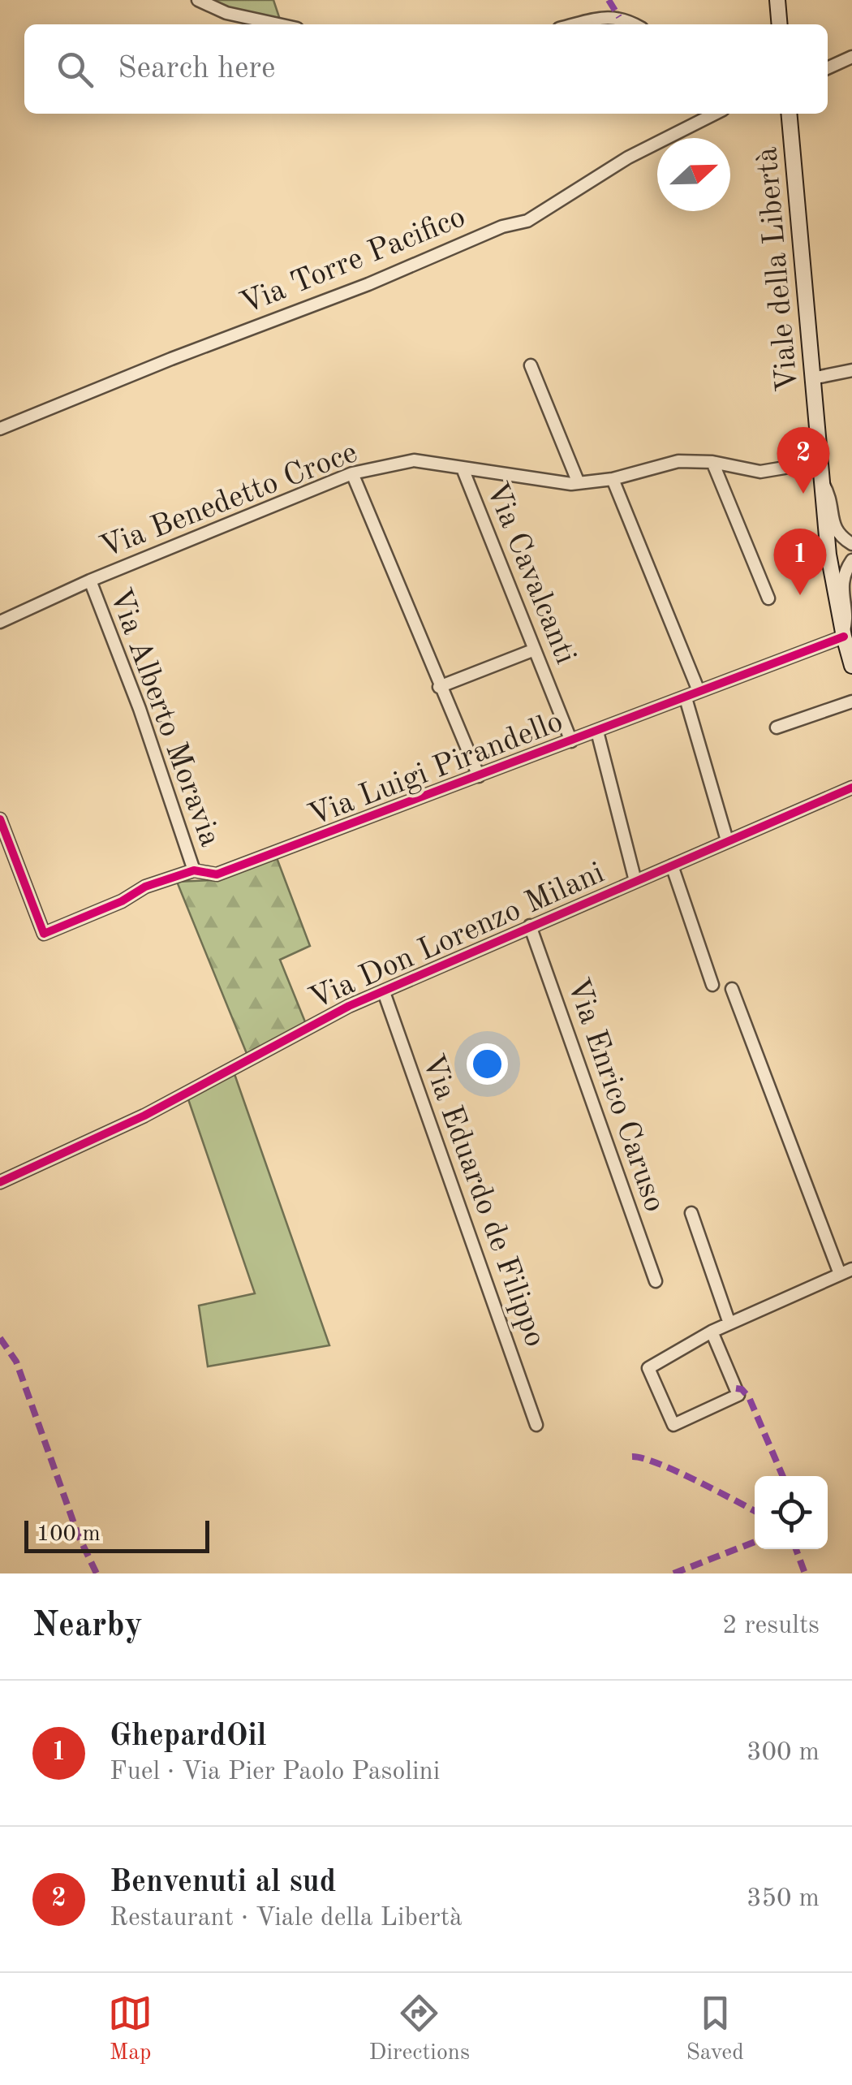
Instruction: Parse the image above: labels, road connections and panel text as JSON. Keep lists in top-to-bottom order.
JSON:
{
  "streets": {
    "main road": ["Viale della Libertà"],
    "street": [
      "Via Torre Pacifico",
      "Via Benedetto Croce",
      "Via Cavalcanti",
      "Via Alberto Moravia",
      "Via Luigi Pirandello",
      "Via Don Lorenzo Milani",
      "Via Enrico Caruso",
      "Via Eduardo de Filippo"
    ]
  },
  "crossings": [
    ["Viale della Libertà", "Via Benedetto Croce"],
    ["Viale della Libertà", "Via Luigi Pirandello"],
    ["Via Benedetto Croce", "Via Cavalcanti"],
    ["Via Benedetto Croce", "Via Alberto Moravia"],
    ["Via Cavalcanti", "Via Luigi Pirandello"],
    ["Via Alberto Moravia", "Via Luigi Pirandello"],
    ["Via Don Lorenzo Milani", "Via Enrico Caruso"],
    ["Via Don Lorenzo Milani", "Via Eduardo de Filippo"]
  ],
  "scale_bar": "100 m",
  "north": "right",
  "page": {
    "search": "Search here",
    "pins": ["2", "1"],
    "scale": "100 m",
    "heading": ["Nearby", "2 results"],
    "list": [
      {
        "mark": "1",
        "name": "GhepardOil",
        "note": "Fuel · Via Pier Paolo Pasolini",
        "value": "300 m"
      },
      {
        "mark": "2",
        "name": "Benvenuti al sud",
        "note": "Restaurant · Viale della Libertà",
        "value": "350 m"
      }
    ],
    "nav": ["Map", "Directions", "Saved"]
  }
}
